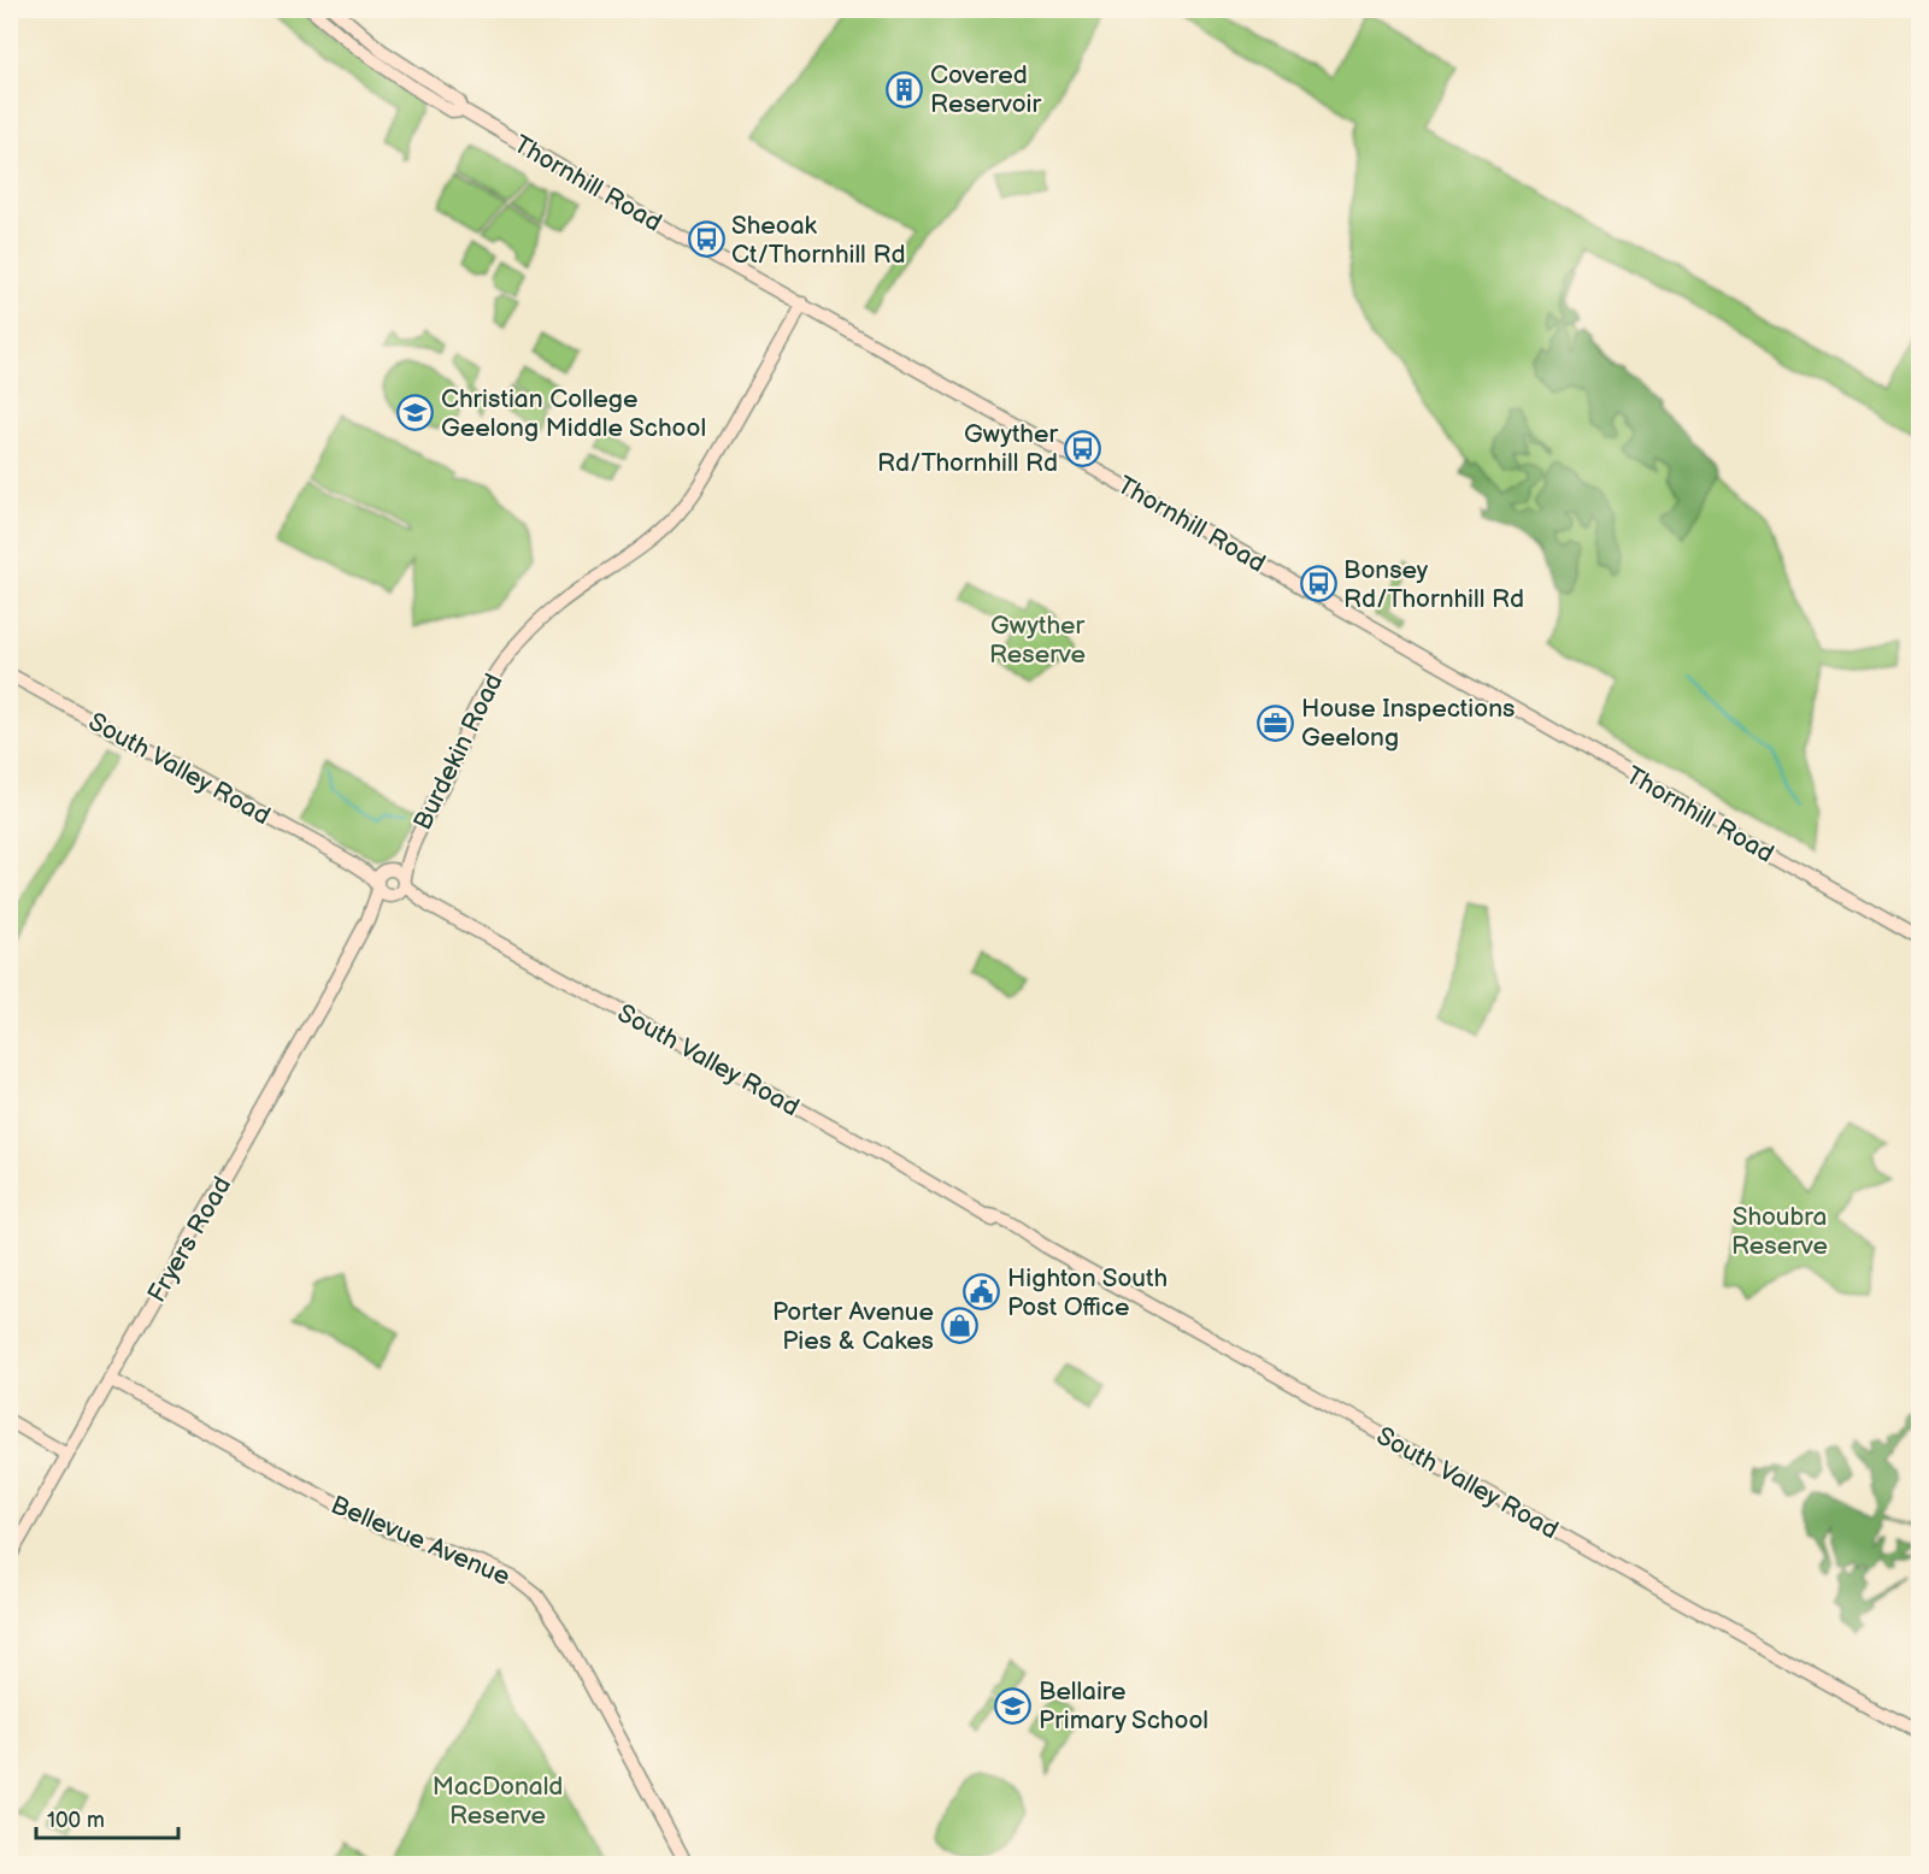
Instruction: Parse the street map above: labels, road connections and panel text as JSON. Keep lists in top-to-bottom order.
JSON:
{
  "streets": {
    "street": [
      "Thornhill Road",
      "Burdekin Road",
      "South Valley Road",
      "Fryers Road",
      "Bellevue Avenue"
    ]
  },
  "crossings": [
    ["Thornhill Road", "Burdekin Road"],
    ["Burdekin Road", "South Valley Road"],
    ["Burdekin Road", "Fryers Road"],
    ["South Valley Road", "Fryers Road"],
    ["Fryers Road", "Bellevue Avenue"]
  ],
  "parks": ["Gwyther Reserve", "Shoubra Reserve", "MacDonald Reserve"],
  "places": {
    "building": ["Covered Reservoir"],
    "bus stop": ["Sheoak Ct/Thornhill Rd", "Gwyther Rd/Thornhill Rd", "Bonsey Rd/Thornhill Rd"],
    "school or university": ["Christian College Geelong Middle School", "Bellaire Primary School"],
    "office": ["House Inspections Geelong"],
    "public building": ["Highton South Post Office"],
    "shop": ["Porter Avenue Pies & Cakes"]
  },
  "scale_bar": "100 m"
}
